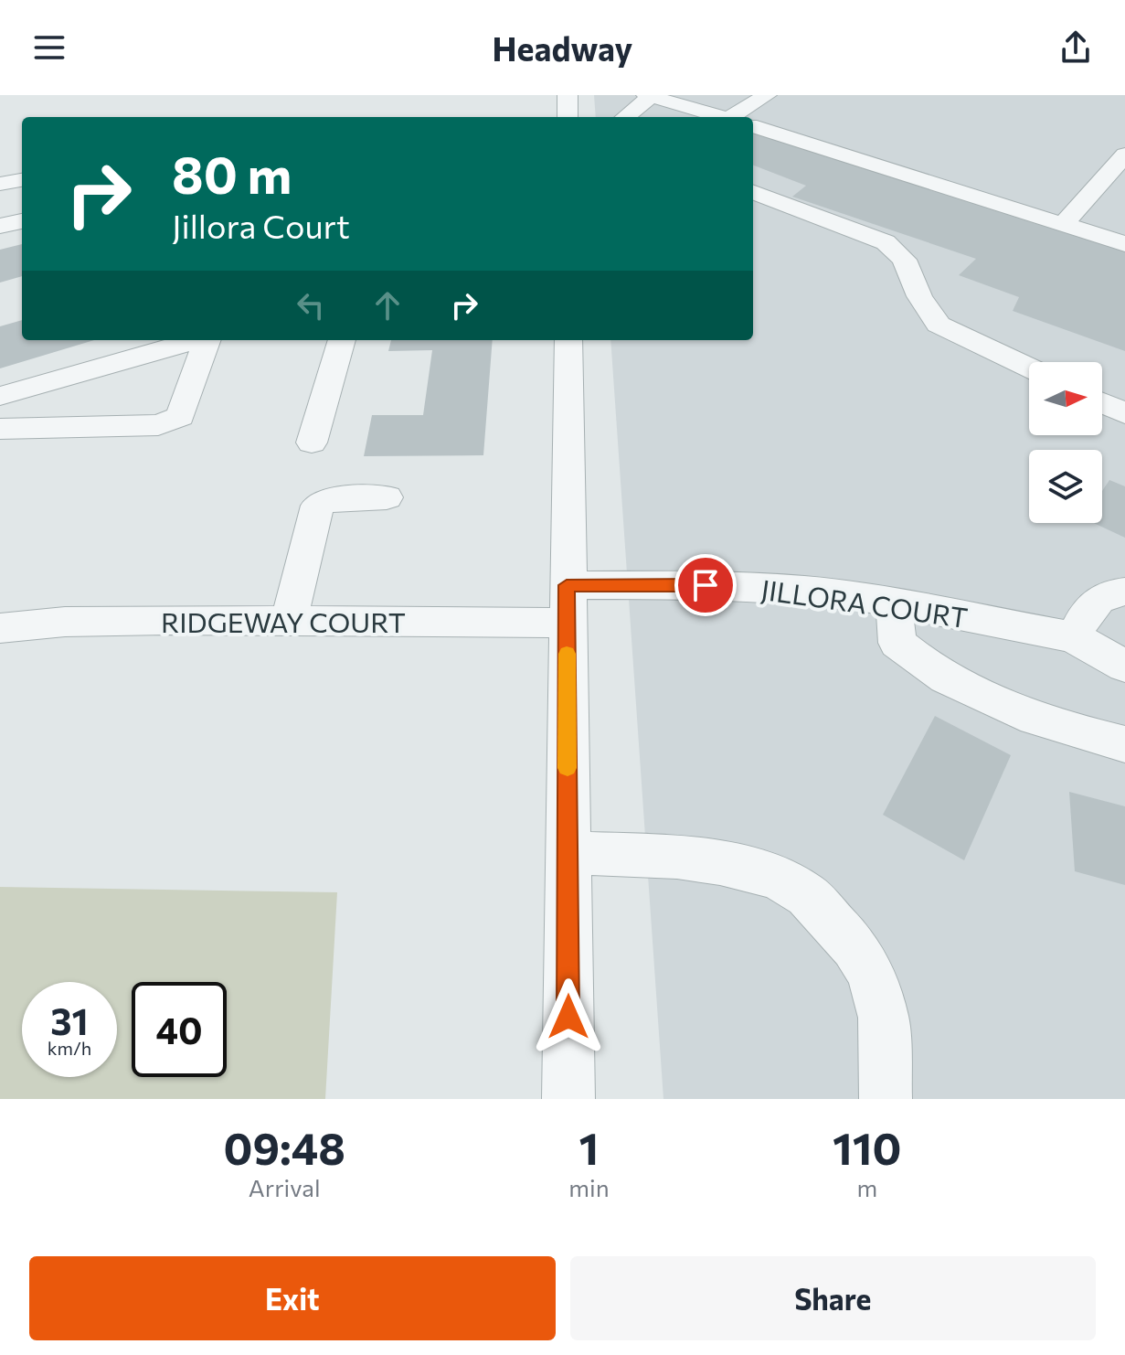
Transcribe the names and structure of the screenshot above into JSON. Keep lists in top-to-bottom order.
{
  "streets": {
    "street": ["JILLORA COURT", "RIDGEWAY COURT"]
  },
  "crossings": [
    ["JILLORA COURT", "RIDGEWAY COURT"]
  ],
  "north": "right",
  "page": {
    "header": "Headway",
    "turn": ["80 m", "Jillora Court"],
    "speed": "31 km/h",
    "limit": "40",
    "eta": [
      "09:48",
      "Arrival",
      "1",
      "min",
      "110",
      "m"
    ],
    "buttons": ["Exit", "Share"]
  }
}
